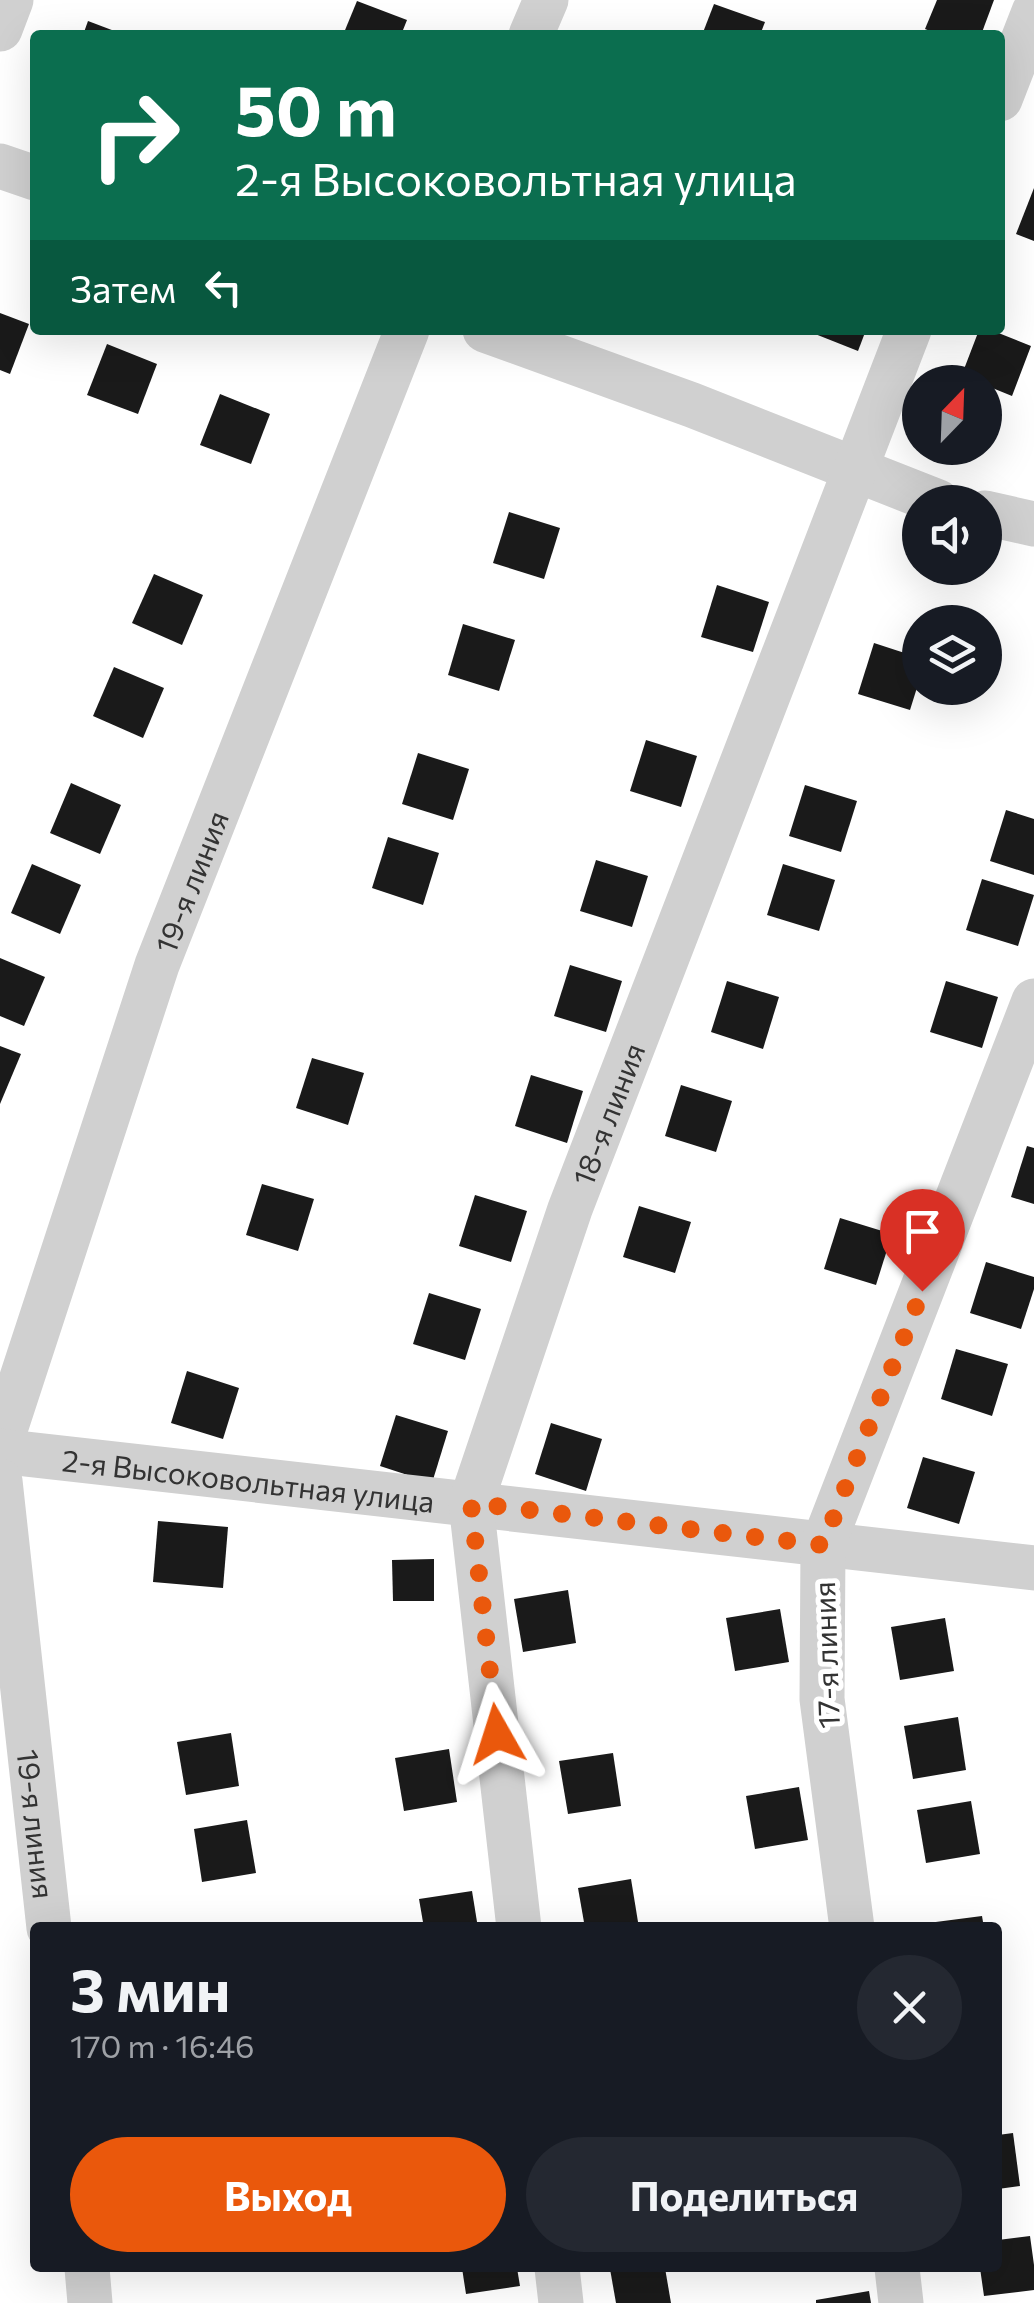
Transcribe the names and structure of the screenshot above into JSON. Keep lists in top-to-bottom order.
{
  "streets": {
    "street": [
      "19-я линия",
      "18-я линия",
      "2-я Высоковольтная улица",
      "17-я линия"
    ]
  },
  "crossings": [
    ["19-я линия", "2-я Высоковольтная улица"],
    ["18-я линия", "2-я Высоковольтная улица"],
    ["2-я Высоковольтная улица", "17-я линия"]
  ],
  "north": "top right",
  "page": {
    "turn": ["50 m", "2-я Высоковольтная улица"],
    "then": "Затем",
    "heading": ["3 мин", "170 m · 16:46"],
    "buttons": ["Выход", "Поделиться"]
  }
}
